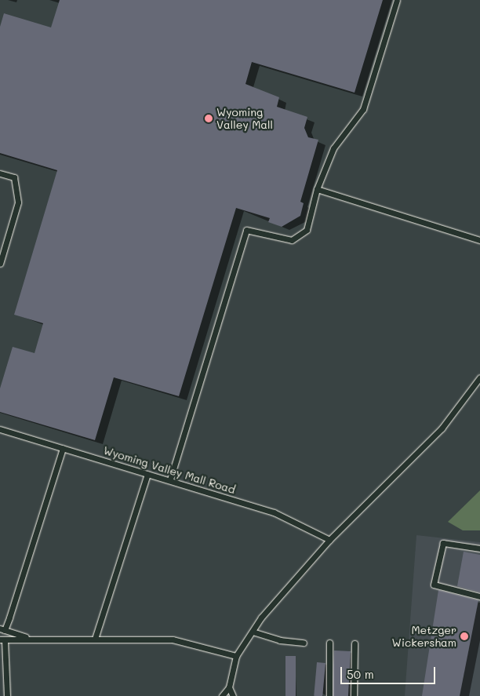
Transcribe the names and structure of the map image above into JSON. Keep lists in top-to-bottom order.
{
  "streets": {
    "lane": ["Wyoming Valley Mall Road"]
  },
  "places": ["Wyoming Valley Mall", "Metzger Wickersham"],
  "scale_bar": "50 m"
}
